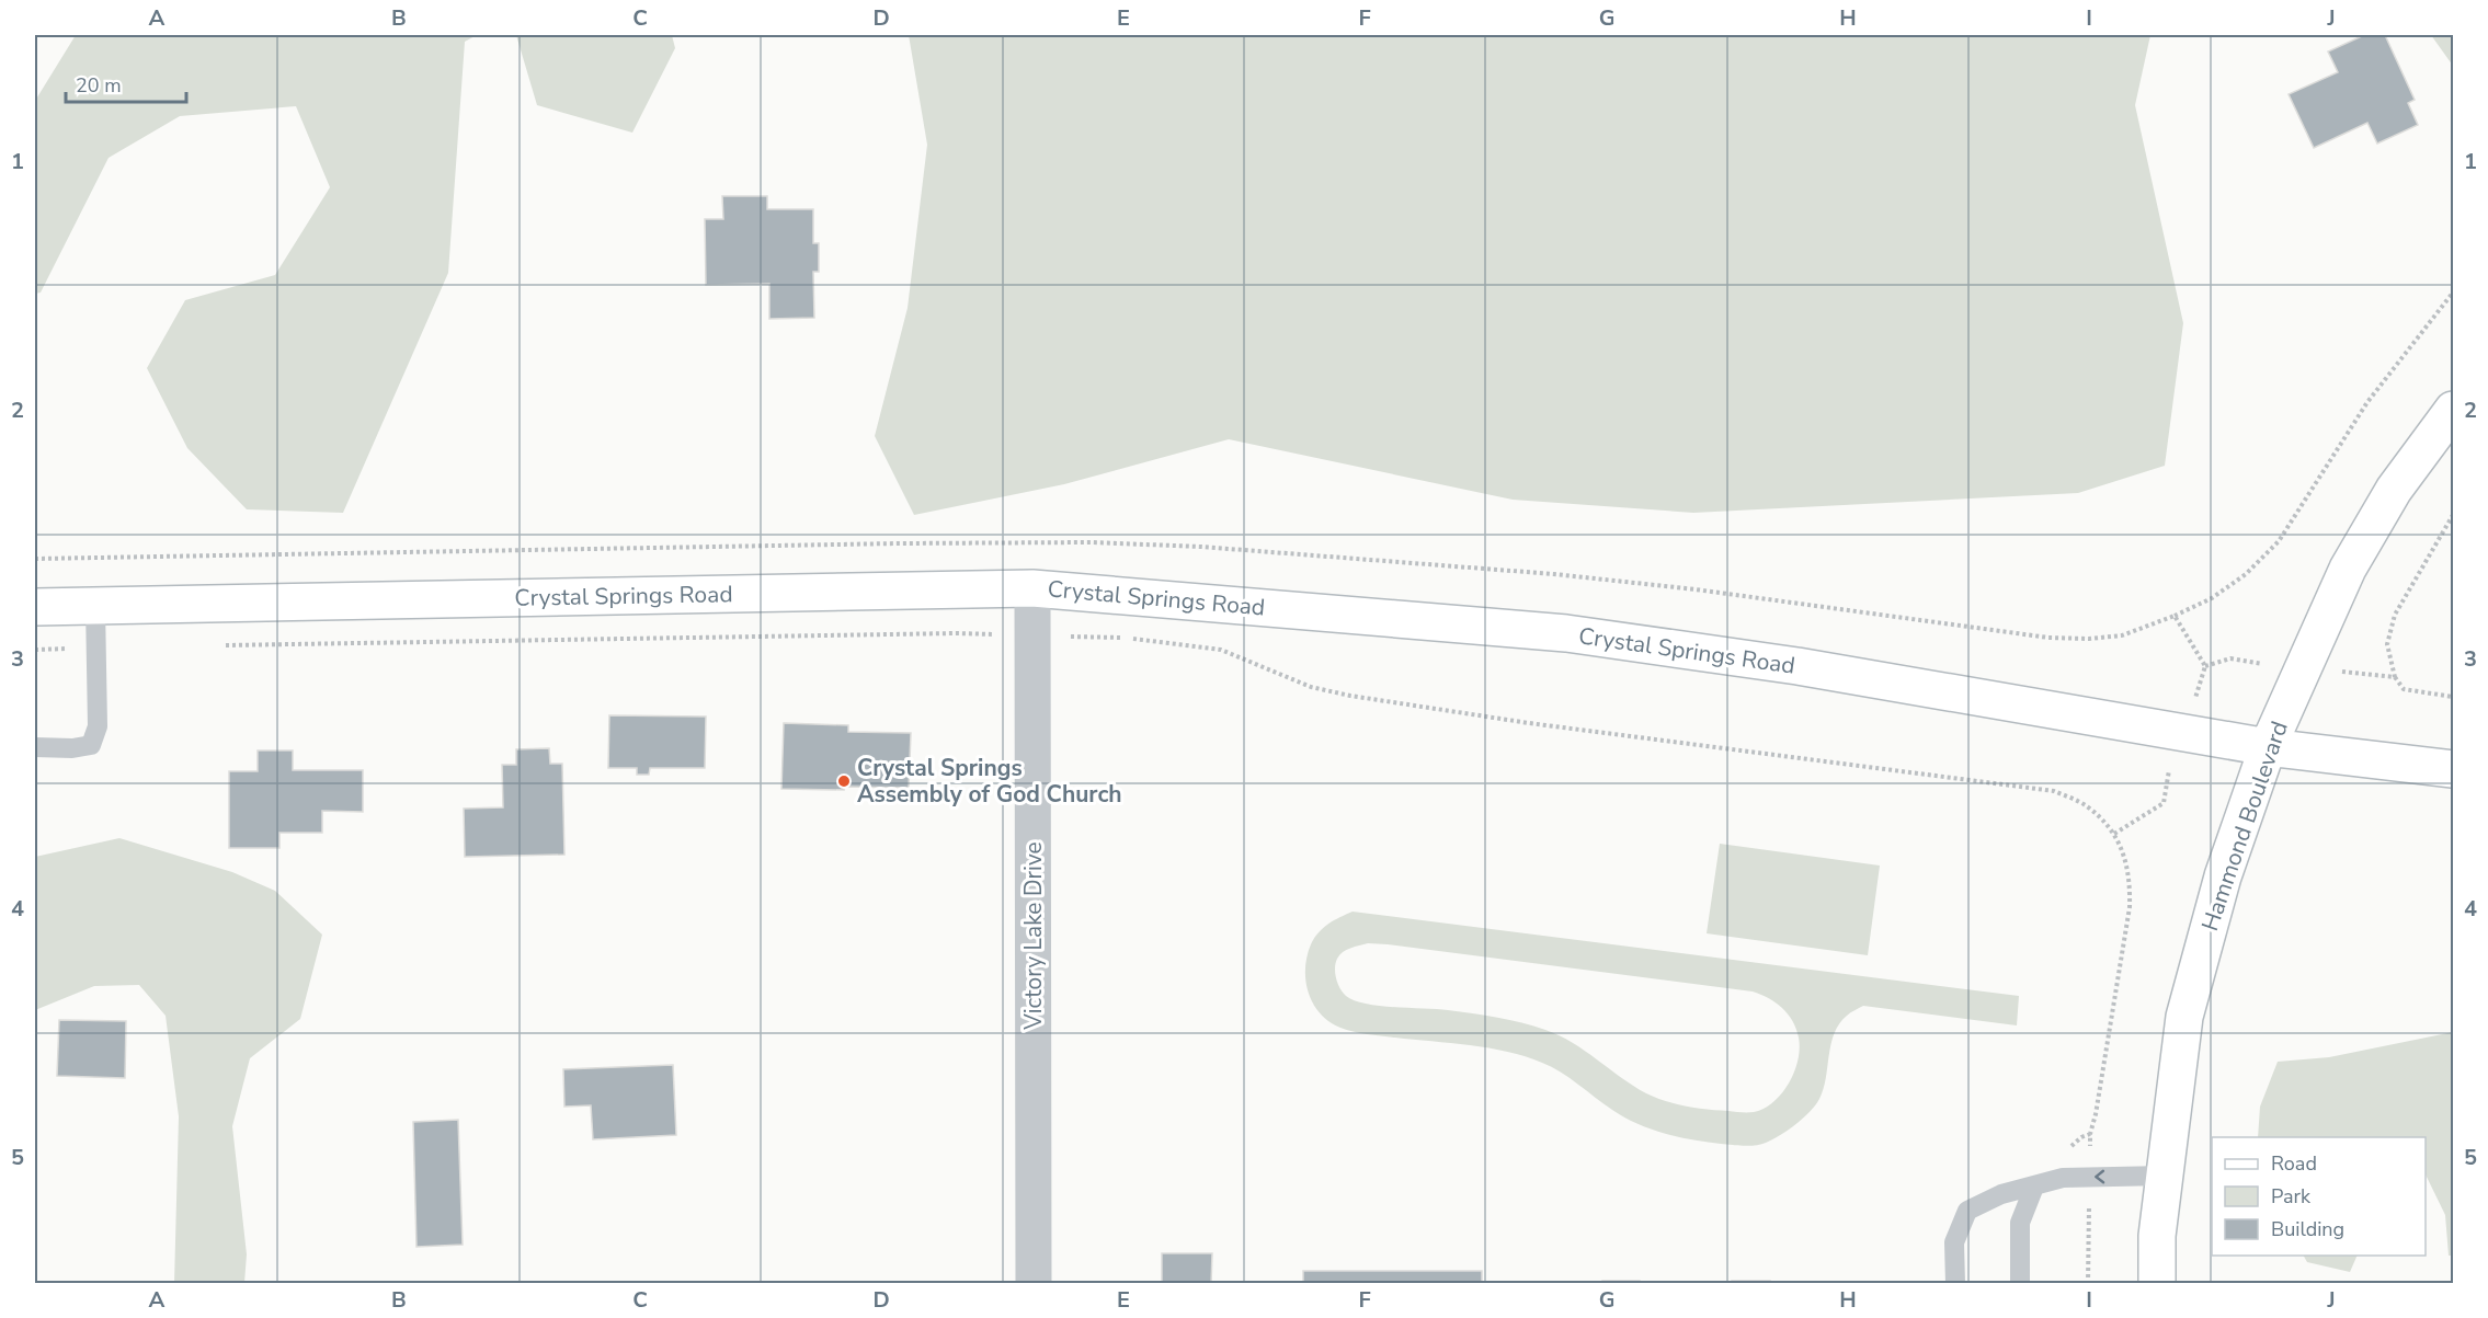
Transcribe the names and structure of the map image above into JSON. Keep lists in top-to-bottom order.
{
  "streets": {
    "street": ["Crystal Springs Road", "Hammond Boulevard", "Victory Lake Drive"]
  },
  "crossings": [
    ["Crystal Springs Road", "Hammond Boulevard"],
    ["Crystal Springs Road", "Victory Lake Drive"]
  ],
  "places": ["Crystal Springs Assembly of God Church"],
  "legend": ["Road", "Park", "Building"],
  "scale_bar": "20 m",
  "grid": {
    "columns": [
      "A",
      "B",
      "C",
      "D",
      "E",
      "F",
      "G",
      "H",
      "I",
      "J"
    ],
    "rows": [
      "1",
      "2",
      "3",
      "4",
      "5"
    ]
  }
}
